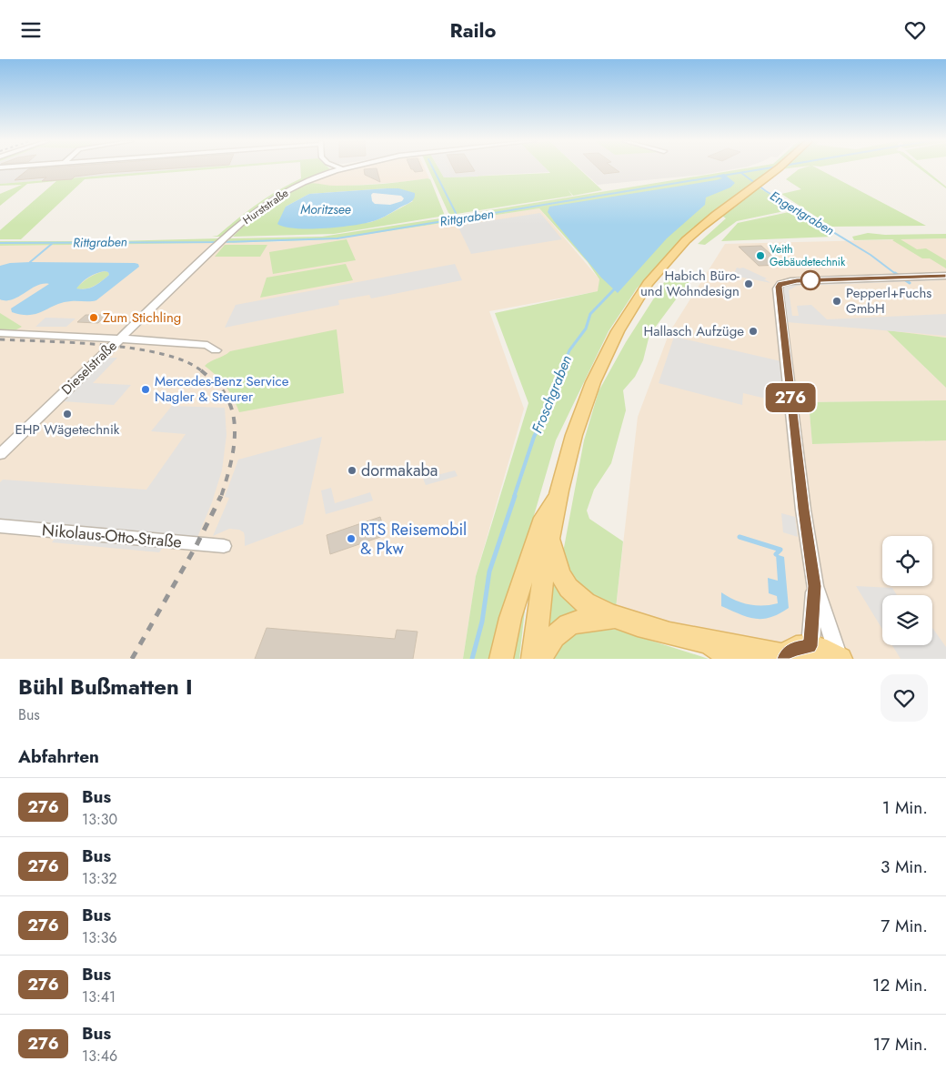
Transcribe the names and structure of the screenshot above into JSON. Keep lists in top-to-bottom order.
{
  "streets": {
    "street": ["Hurststraße", "Dieselstraße", "Nikolaus-Otto-Straße"]
  },
  "crossings": [
    ["Hurststraße", "Dieselstraße"]
  ],
  "water": [
    "Moritzsee",
    "Engertgraben",
    "Rittgraben",
    "Froschgraben"
  ],
  "places": [
    "Veith Gebäudetechnik",
    "Habich Büro- und Wohndesign",
    "Pepperl+Fuchs GmbH",
    "Zum Stichling",
    "Hallasch Aufzüge",
    "Mercedes-Benz Service Nagler & Steurer",
    "EHP Wägetechnik",
    "dormakaba",
    "RTS Reisemobil & Pkw"
  ],
  "lines": ["bus line 276"],
  "page": {
    "header": "Railo",
    "on_map": "276",
    "heading": [
      ["Bühl Bußmatten I", "Bus"],
      "Abfahrten"
    ],
    "list": [
      {
        "mark": "276",
        "name": "Bus",
        "note": "13:30",
        "value": "1 Min."
      },
      {
        "mark": "276",
        "name": "Bus",
        "note": "13:32",
        "value": "3 Min."
      },
      {
        "mark": "276",
        "name": "Bus",
        "note": "13:36",
        "value": "7 Min."
      },
      {
        "mark": "276",
        "name": "Bus",
        "note": "13:41",
        "value": "12 Min."
      },
      {
        "mark": "276",
        "name": "Bus",
        "note": "13:46",
        "value": "17 Min."
      }
    ]
  }
}
